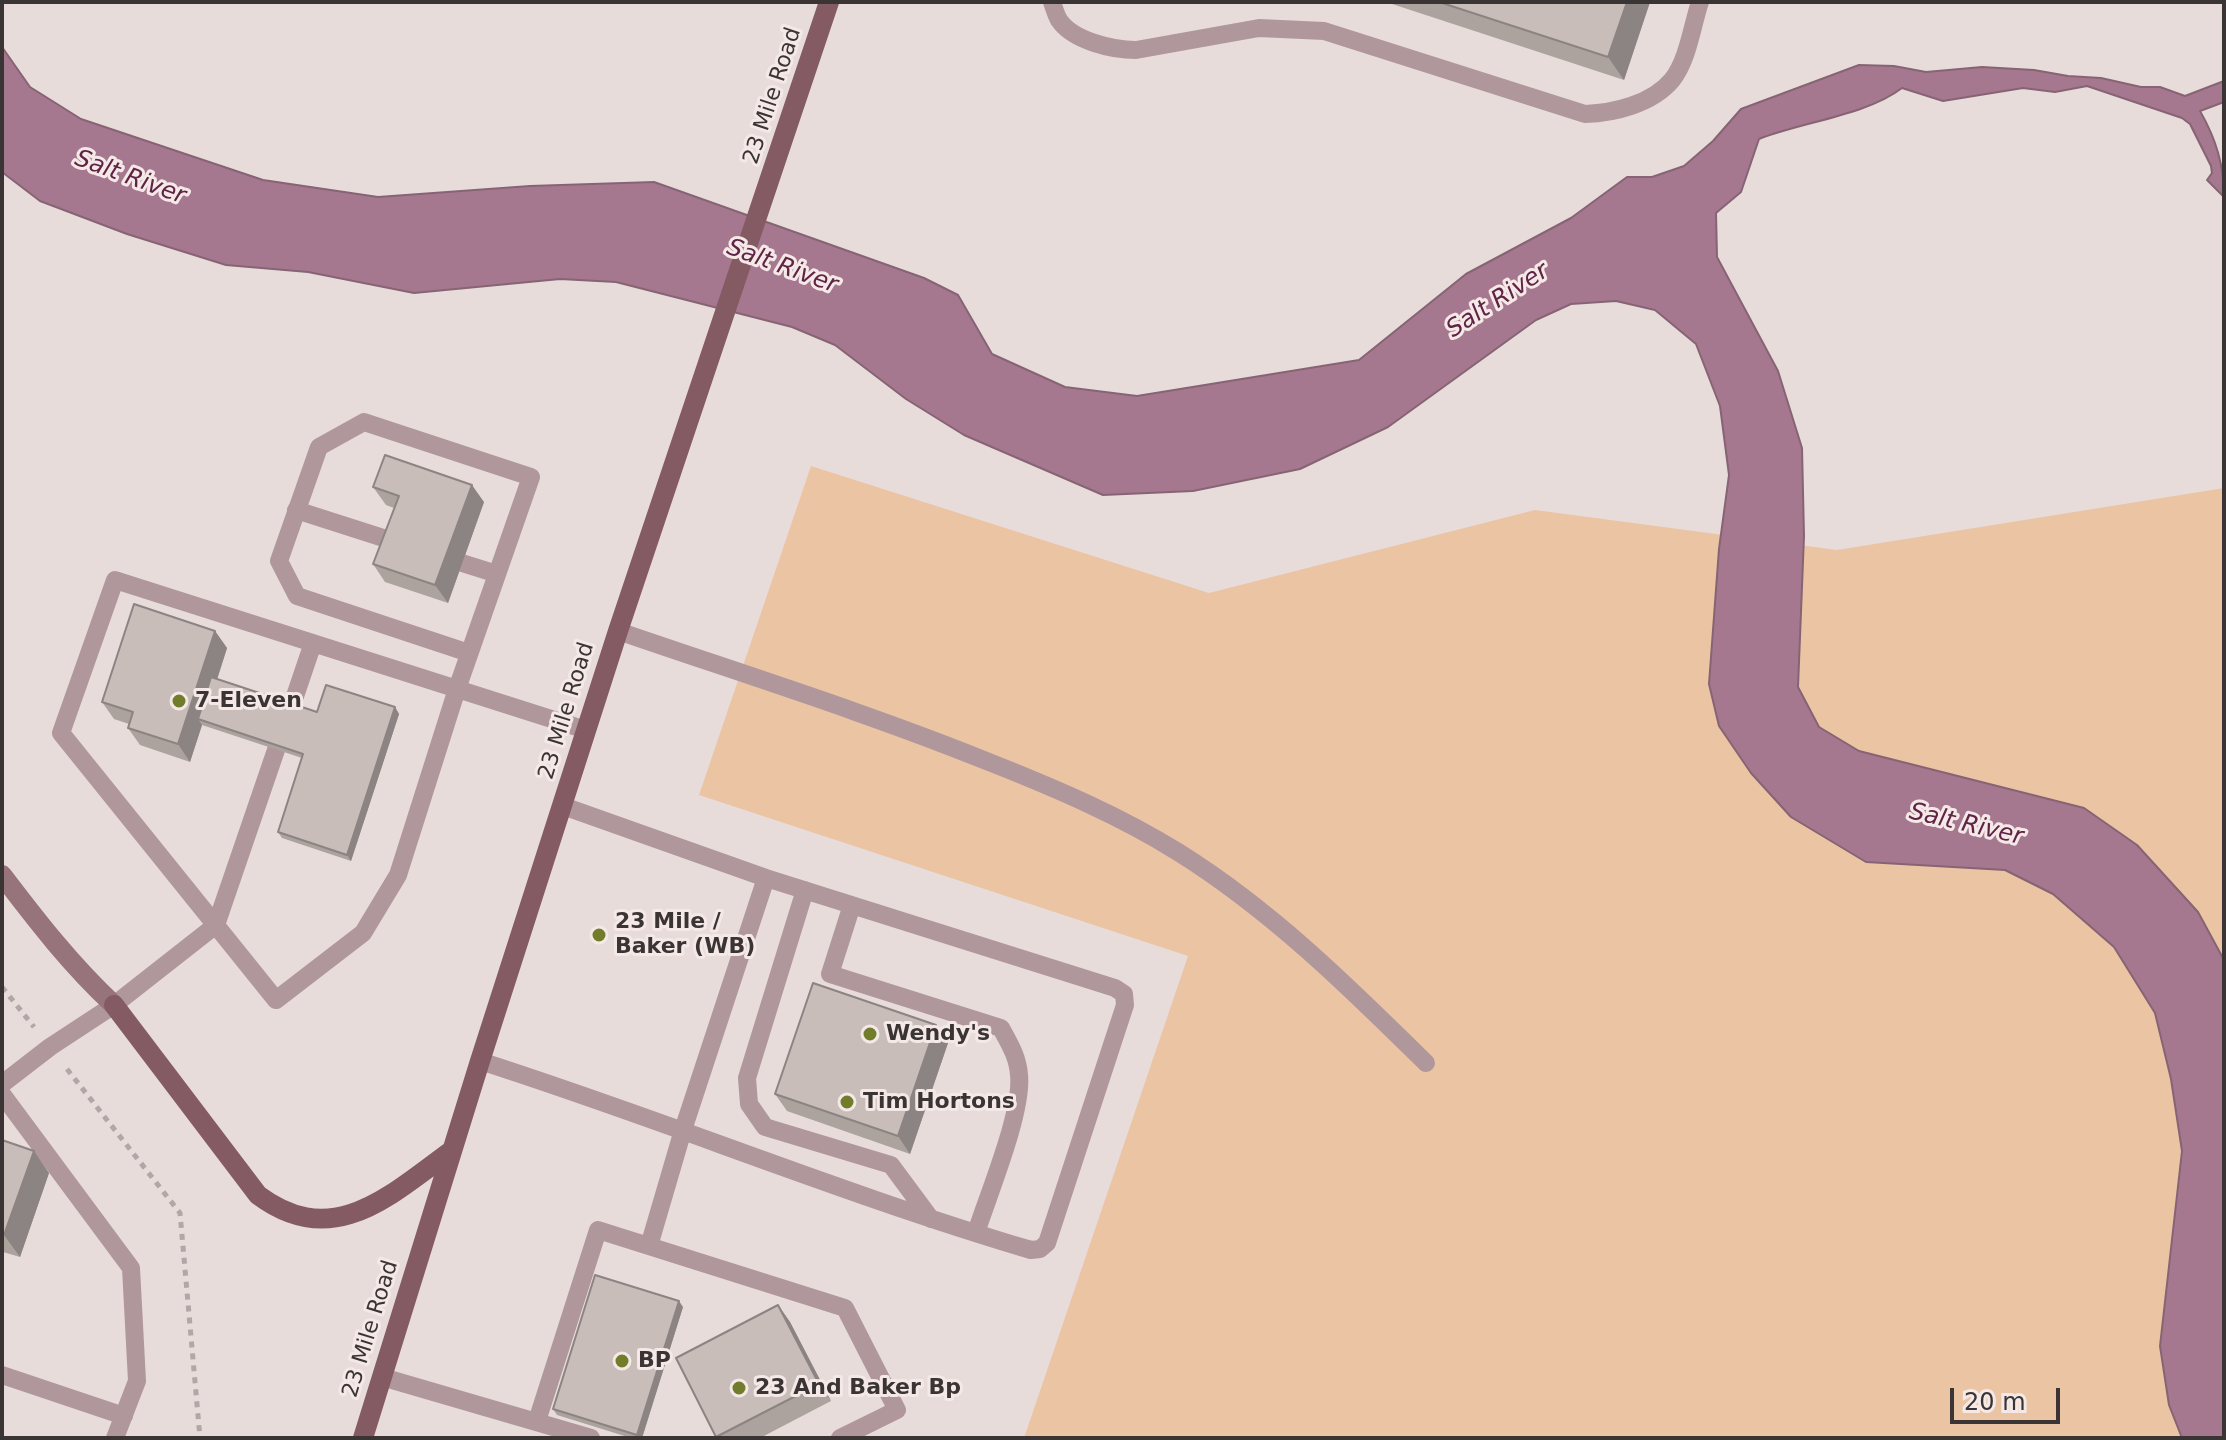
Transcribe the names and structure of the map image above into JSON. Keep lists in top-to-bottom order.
{
  "streets": {
    "main road": ["23 Mile Road"]
  },
  "water": ["Salt River"],
  "places": [
    "7-Eleven",
    "23 Mile / Baker (WB)",
    "Wendy's",
    "Tim Hortons",
    "BP",
    "23 And Baker Bp"
  ],
  "scale_bar": "20 m"
}
